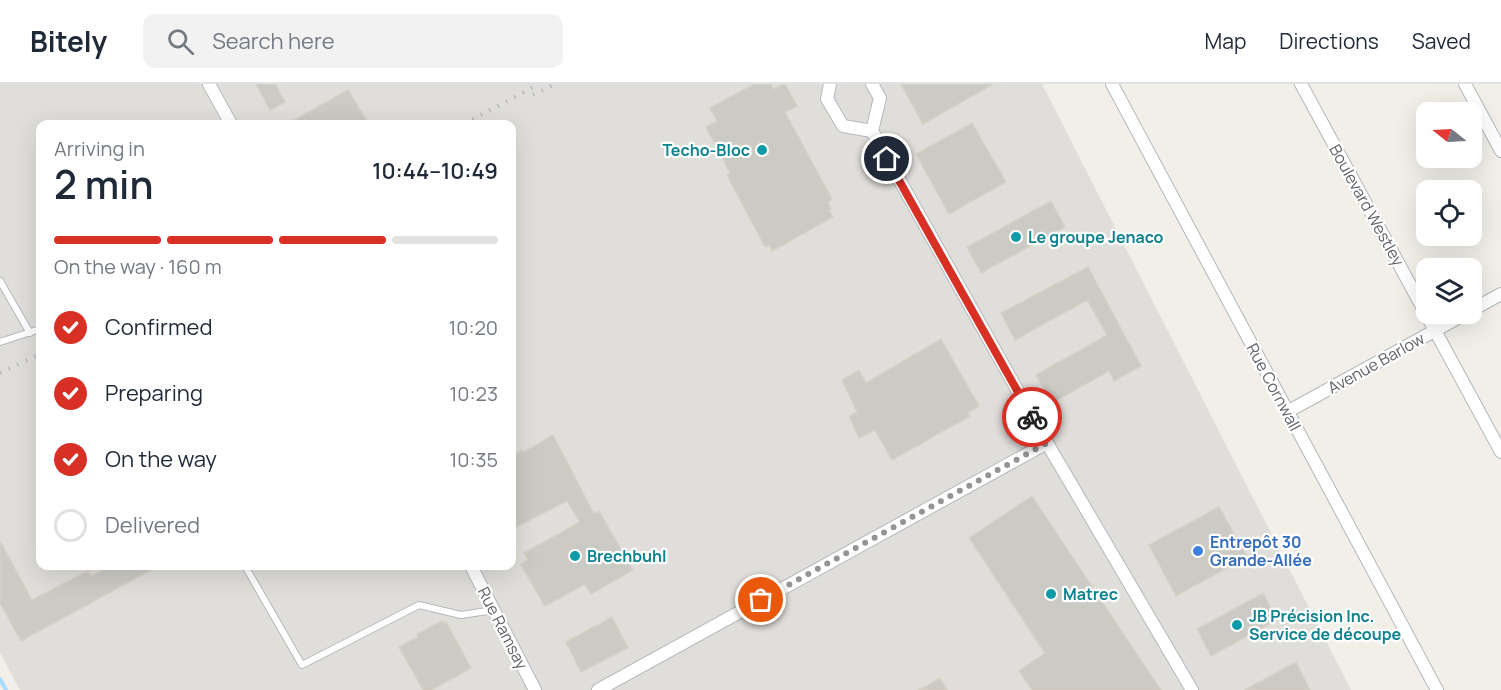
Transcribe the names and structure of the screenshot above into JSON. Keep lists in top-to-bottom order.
{
  "streets": {
    "street": [
      "Boulevard Westley",
      "Avenue Barlow",
      "Rue Cornwall",
      "Rue Ramsay"
    ]
  },
  "crossings": [
    ["Boulevard Westley", "Avenue Barlow"],
    ["Avenue Barlow", "Rue Cornwall"]
  ],
  "places": [
    "Techo-Bloc",
    "Le groupe Jenaco",
    "Entrepôt 30 Grande-Allée",
    "Brechbuhl",
    "Matrec",
    "JB Précision Inc. Service de découpe"
  ],
  "north": "left",
  "page": {
    "header": "Bitely",
    "search": "Search here",
    "nav": ["Map", "Directions", "Saved"],
    "heading": ["2 min", "Arriving in", "10:44–10:49"],
    "bar": "On the way · 160 m",
    "list": [
      ["Confirmed", "10:20"],
      ["Preparing", "10:23"],
      ["On the way", "10:35"],
      "Delivered"
    ]
  }
}
